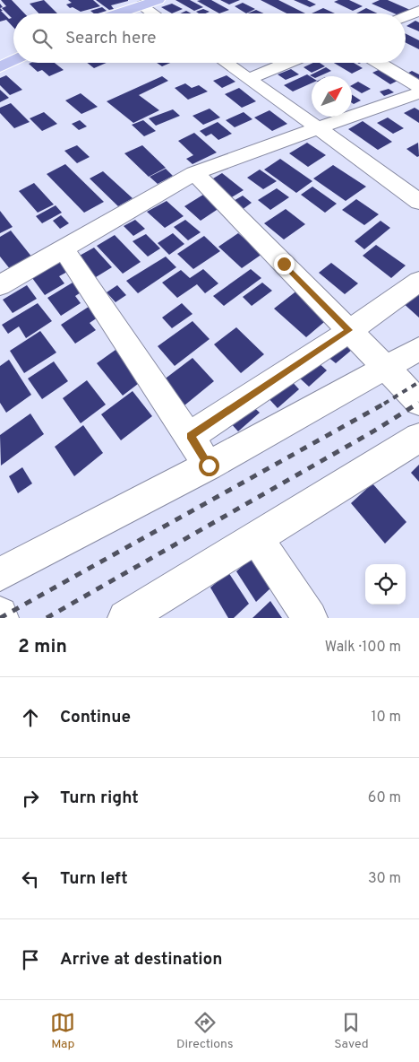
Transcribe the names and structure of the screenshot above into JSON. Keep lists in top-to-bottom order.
{
  "north": "top right",
  "page": {
    "search": "Search here",
    "heading": ["2 min", "Walk · 100 m"],
    "list": [
      ["Continue", "10 m"],
      ["Turn right", "60 m"],
      ["Turn left", "30 m"],
      "Arrive at destination"
    ],
    "nav": ["Map", "Directions", "Saved"]
  }
}
